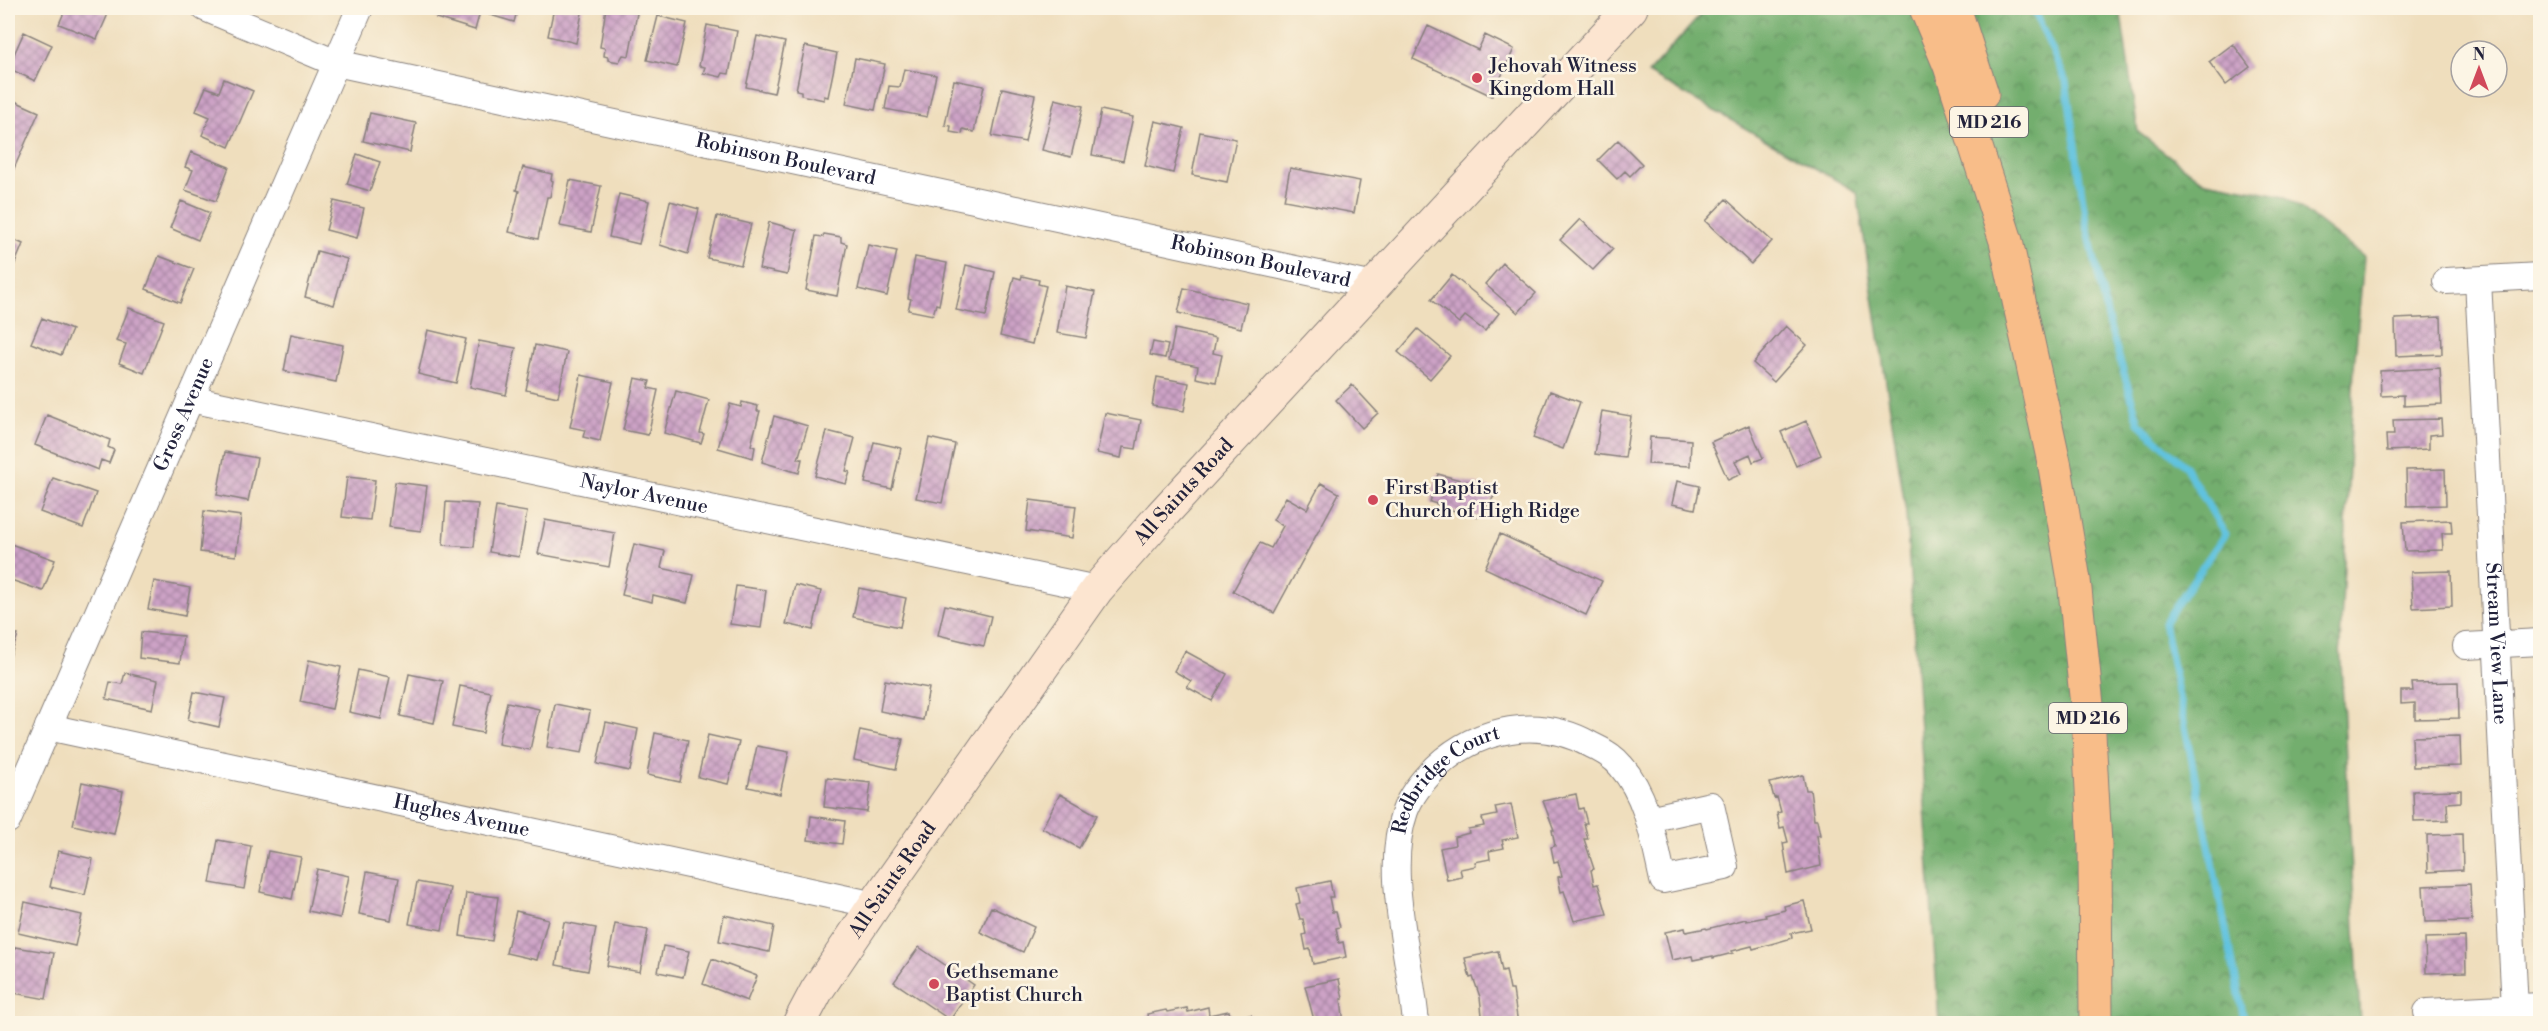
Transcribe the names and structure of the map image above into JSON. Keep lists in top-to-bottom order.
{
  "streets": {
    "main road": ["MD 216"],
    "street": [
      "Robinson Boulevard",
      "Gross Avenue",
      "All Saints Road",
      "Naylor Avenue",
      "Stream View Lane",
      "Redbridge Court",
      "Hughes Avenue"
    ]
  },
  "crossings": [
    ["Robinson Boulevard", "Gross Avenue"],
    ["Robinson Boulevard", "All Saints Road"],
    ["Gross Avenue", "Naylor Avenue"],
    ["Gross Avenue", "Hughes Avenue"],
    ["All Saints Road", "Naylor Avenue"],
    ["All Saints Road", "Hughes Avenue"]
  ],
  "places": ["Jehovah Witness Kingdom Hall", "First Baptist Church of High Ridge", "Gethsemane Baptist Church"],
  "north": "top"
}
